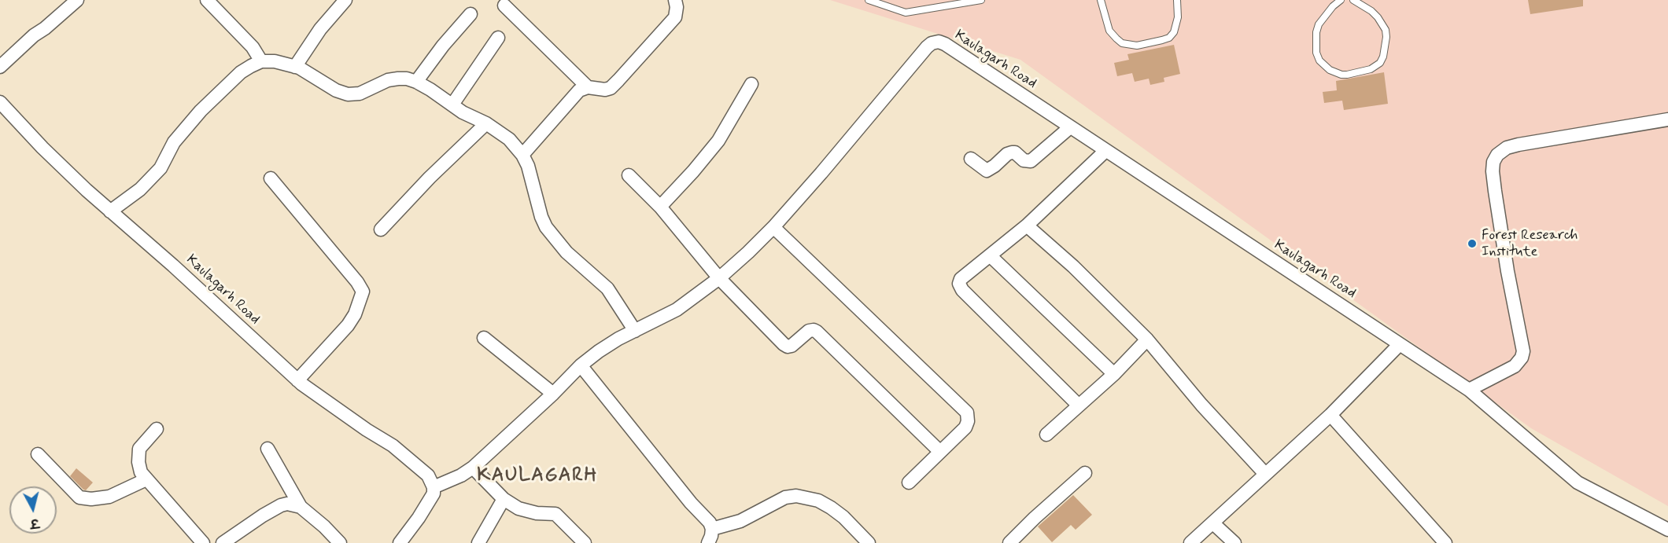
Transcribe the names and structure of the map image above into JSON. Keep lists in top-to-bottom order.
{
  "streets": {
    "street": ["Kaulagarh Road"]
  },
  "districts": ["KAULAGARH"],
  "places": ["Forest Research Institute"],
  "north": "bottom"
}
